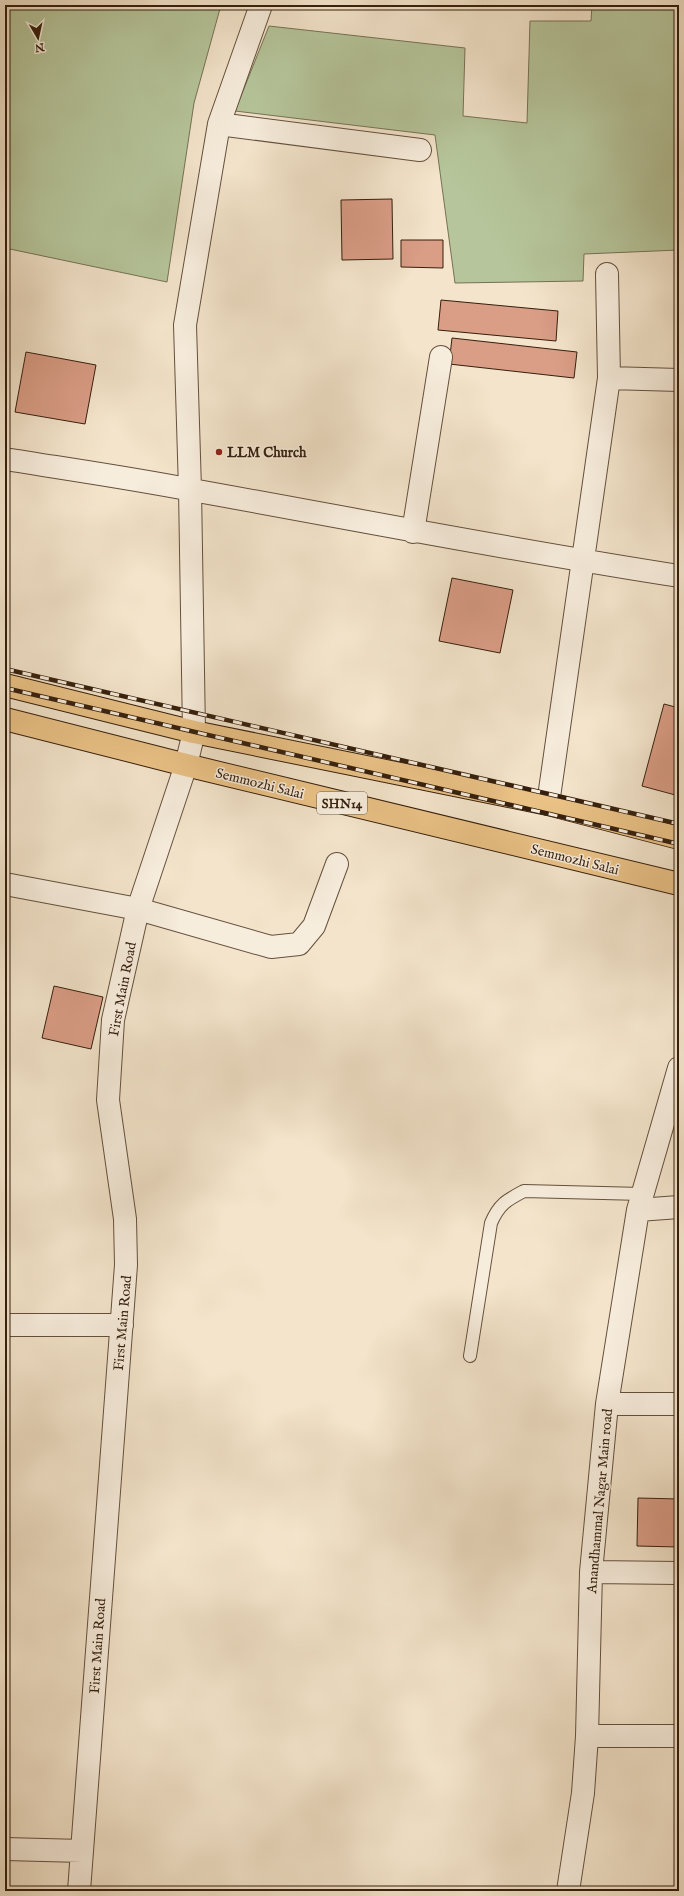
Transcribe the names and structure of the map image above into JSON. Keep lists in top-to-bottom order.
{
  "streets": {
    "main road": ["Semmozhi Salai", "SHN14"],
    "street": ["First Main Road", "Anandhammal Nagar Main road"]
  },
  "crossings": [
    ["Semmozhi Salai", "First Main Road"]
  ],
  "places": ["LLM Church"],
  "north": "bottom"
}
